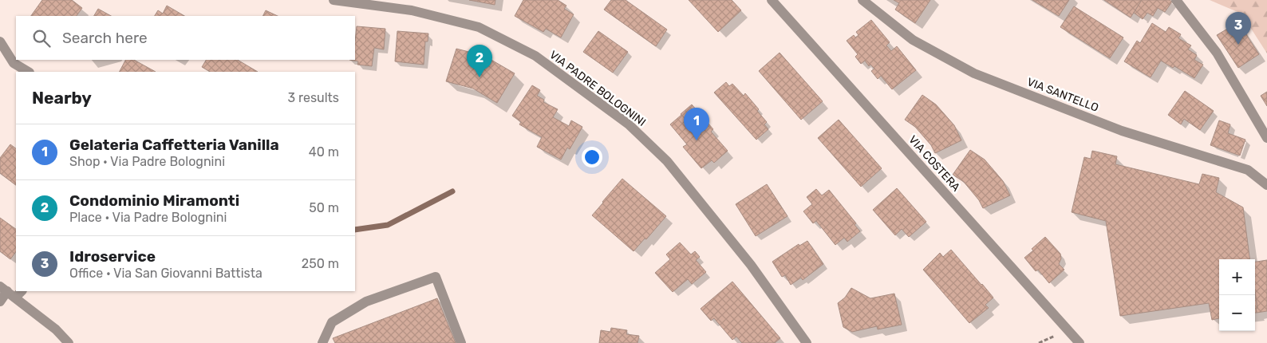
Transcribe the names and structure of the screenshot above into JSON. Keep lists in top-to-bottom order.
{
  "streets": {
    "street": ["VIA PADRE BOLOGNINI", "VIA SANTELLO", "VIA COSTERA"]
  },
  "page": {
    "pins": ["3", "2", "1"],
    "search": "Search here",
    "heading": ["Nearby", "3 results"],
    "list": [
      {
        "mark": "1",
        "name": "Gelateria Caffetteria Vanilla",
        "note": "Shop · Via Padre Bolognini",
        "value": "40 m"
      },
      {
        "mark": "2",
        "name": "Condominio Miramonti",
        "note": "Place · Via Padre Bolognini",
        "value": "50 m"
      },
      {
        "mark": "3",
        "name": "Idroservice",
        "note": "Office · Via San Giovanni Battista",
        "value": "250 m"
      }
    ],
    "map_buttons": ["+", "−"]
  }
}
